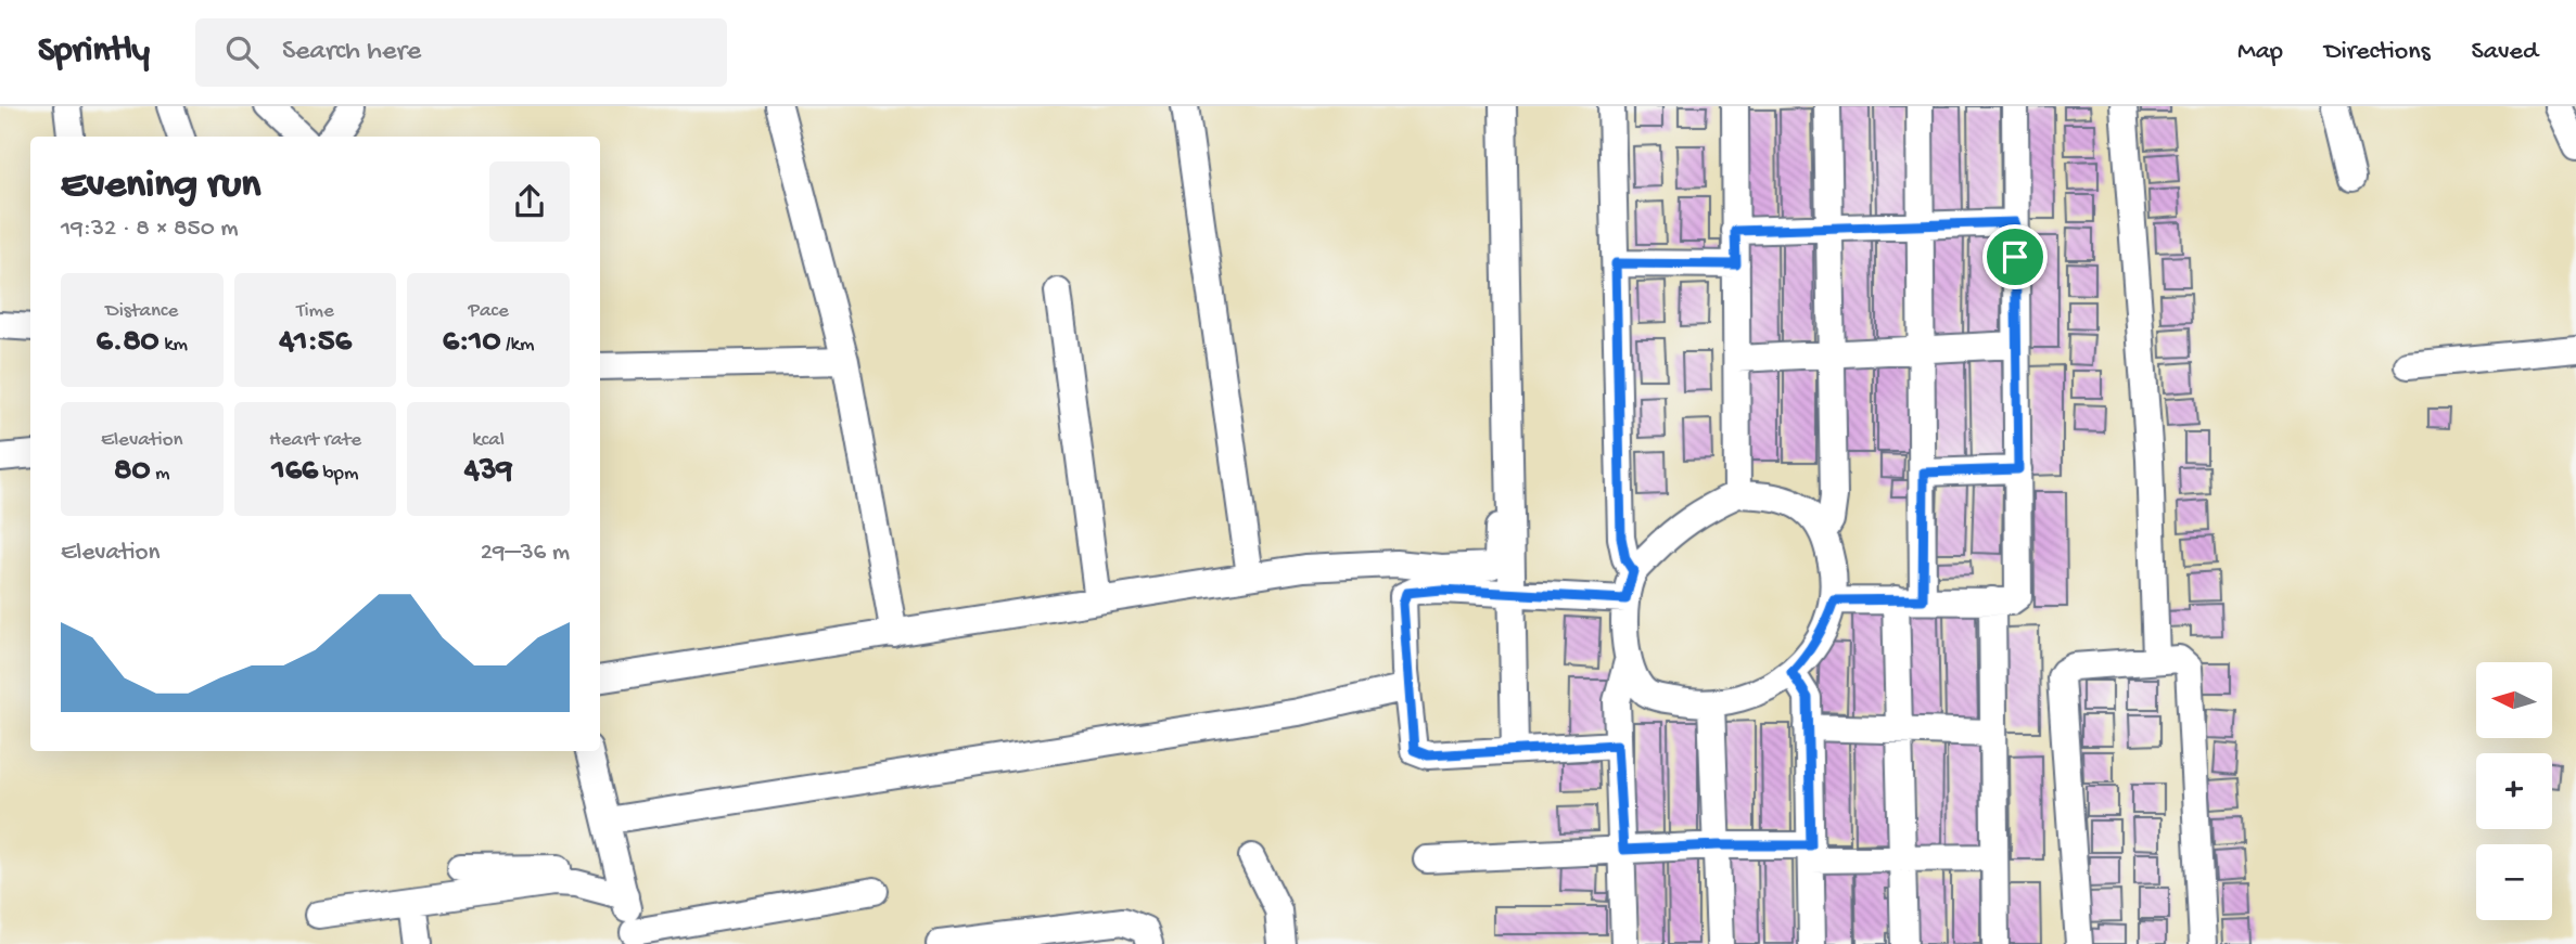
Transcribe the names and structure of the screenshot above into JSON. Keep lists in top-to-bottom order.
{
  "north": "left",
  "page": {
    "header": "Sprintly",
    "search": "Search here",
    "nav": ["Map", "Directions", "Saved"],
    "heading": ["Evening run", "19:32 · 8 × 850 m"],
    "stats": [
      ["Distance", "6.80 km"],
      ["Time", "41:56"],
      ["Pace", "6:10 /km"],
      ["Elevation", "80 m"],
      ["Heart rate", "166 bpm"],
      ["kcal", "439"]
    ],
    "chart": ["Elevation", "29–36 m"],
    "map_buttons": ["+", "−"]
  }
}
